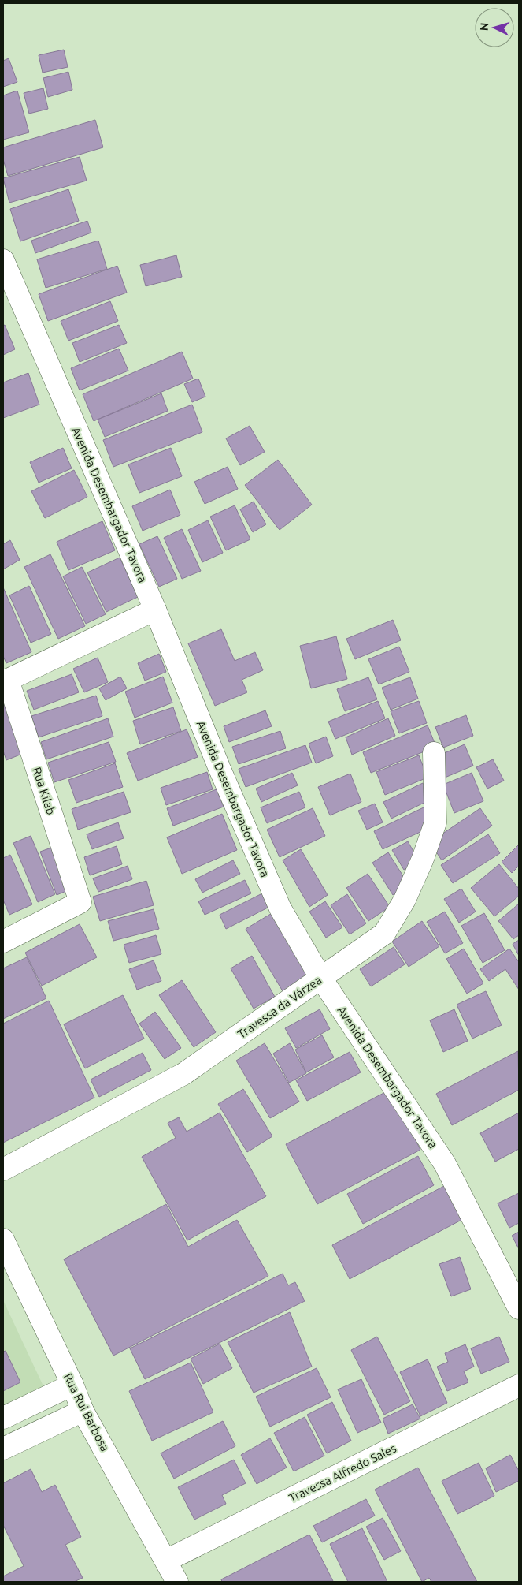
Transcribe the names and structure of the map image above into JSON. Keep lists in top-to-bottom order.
{
  "streets": {
    "street": [
      "Avenida Desembargador Tavora",
      "Rua Kilab",
      "Travessa da Várzea",
      "Rua Rui Barbosa",
      "Travessa Alfredo Sales"
    ]
  },
  "crossings": [
    ["Avenida Desembargador Tavora", "Travessa da Várzea"],
    ["Rua Rui Barbosa", "Travessa Alfredo Sales"]
  ],
  "north": "left"
}
